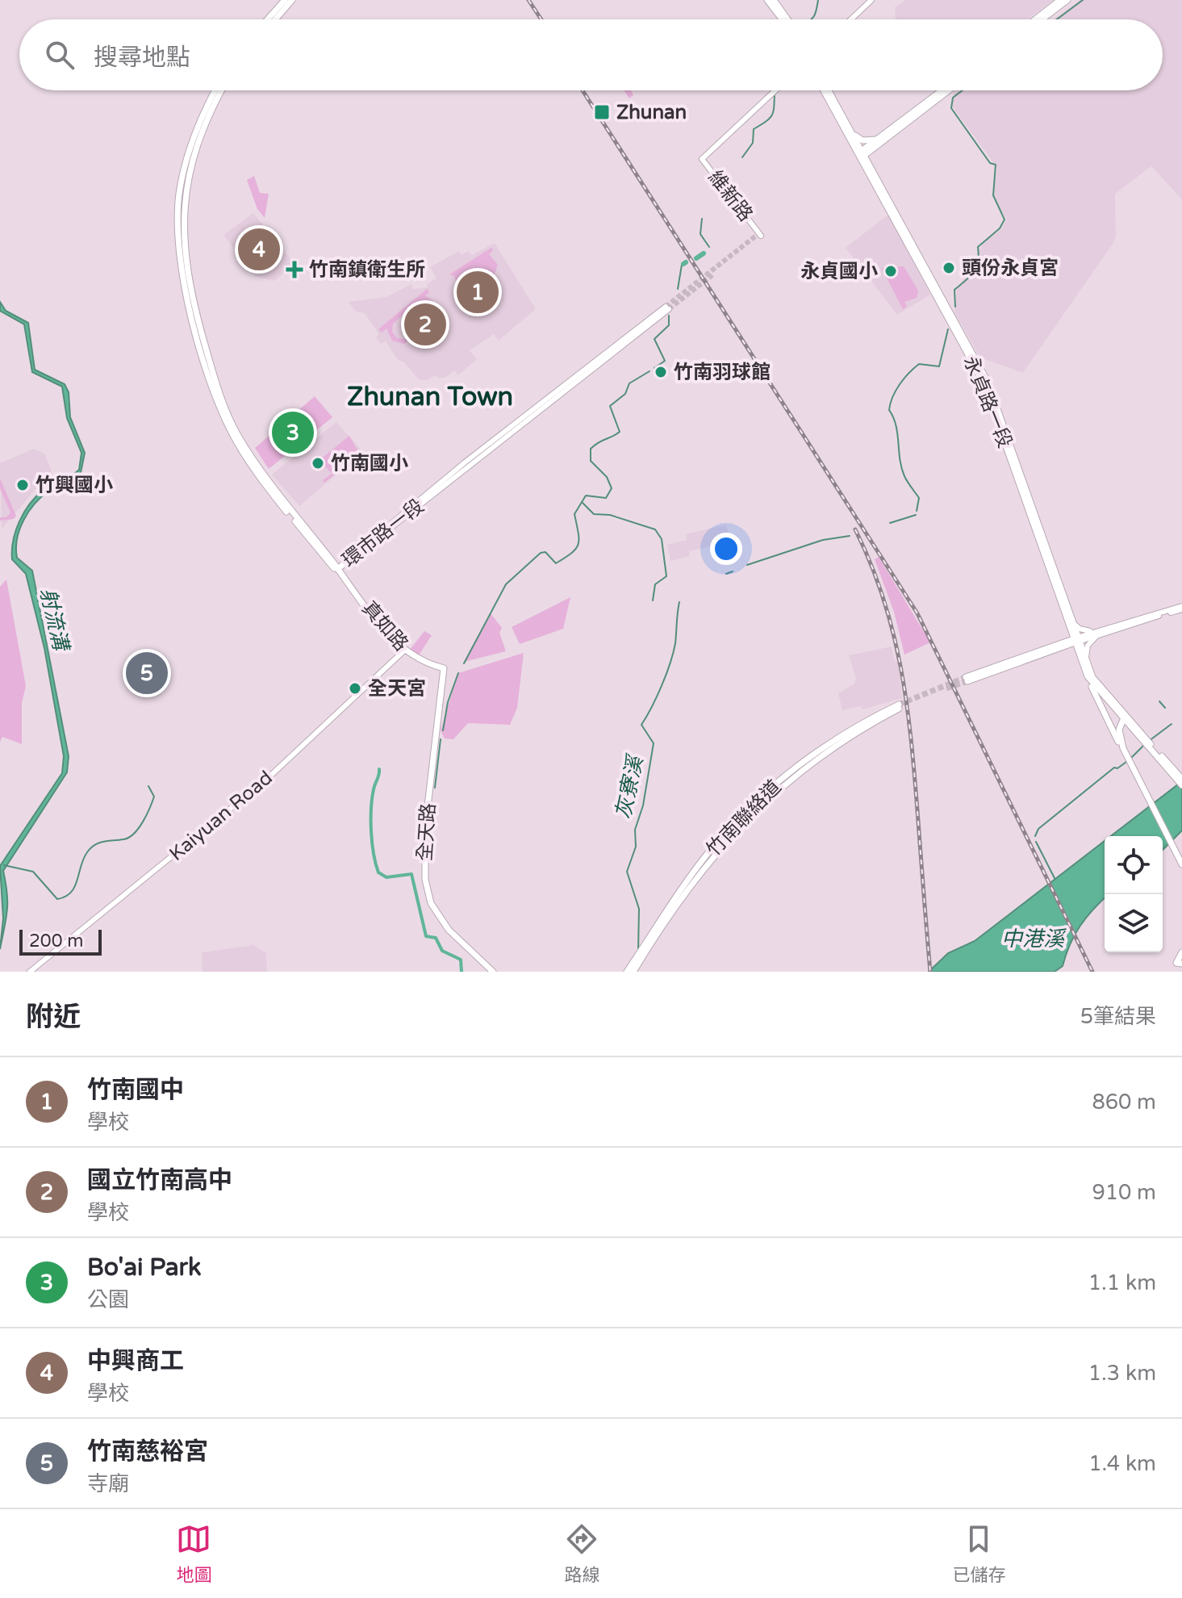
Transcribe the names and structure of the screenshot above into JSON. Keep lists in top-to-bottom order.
{
  "streets": {
    "main road": [
      "維新路",
      "永貞路一段",
      "環市路一段",
      "真如路",
      "Kaiyuan Road",
      "竹南聯絡道",
      "全天路"
    ]
  },
  "crossings": [
    ["環市路一段", "真如路"],
    ["真如路", "Kaiyuan Road"],
    ["真如路", "全天路"]
  ],
  "districts": ["Zhunan Town"],
  "water": ["射流溝", "灰寮溪", "中港溪"],
  "places": {
    "transit": ["Zhunan"],
    "other": [
      "頭份永貞宮",
      "永貞國小",
      "竹南羽球館",
      "竹南國小",
      "竹興國小",
      "全天宮"
    ],
    "health": ["竹南鎮衛生所"]
  },
  "scale_bar": "200 m",
  "page": {
    "search": "搜尋地點",
    "pins": [
      "4",
      "1",
      "2",
      "3",
      "5"
    ],
    "scale": "200 m",
    "heading": ["附近", "5筆結果"],
    "list": [
      {
        "mark": "1",
        "name": "竹南國中",
        "note": "學校",
        "value": "860 m"
      },
      {
        "mark": "2",
        "name": "國立竹南高中",
        "note": "學校",
        "value": "910 m"
      },
      {
        "mark": "3",
        "name": "Bo'ai Park",
        "note": "公園",
        "value": "1.1 km"
      },
      {
        "mark": "4",
        "name": "中興商工",
        "note": "學校",
        "value": "1.3 km"
      },
      {
        "mark": "5",
        "name": "竹南慈裕宮",
        "note": "寺廟",
        "value": "1.4 km"
      }
    ],
    "nav": ["地圖", "路線", "已儲存"]
  }
}
